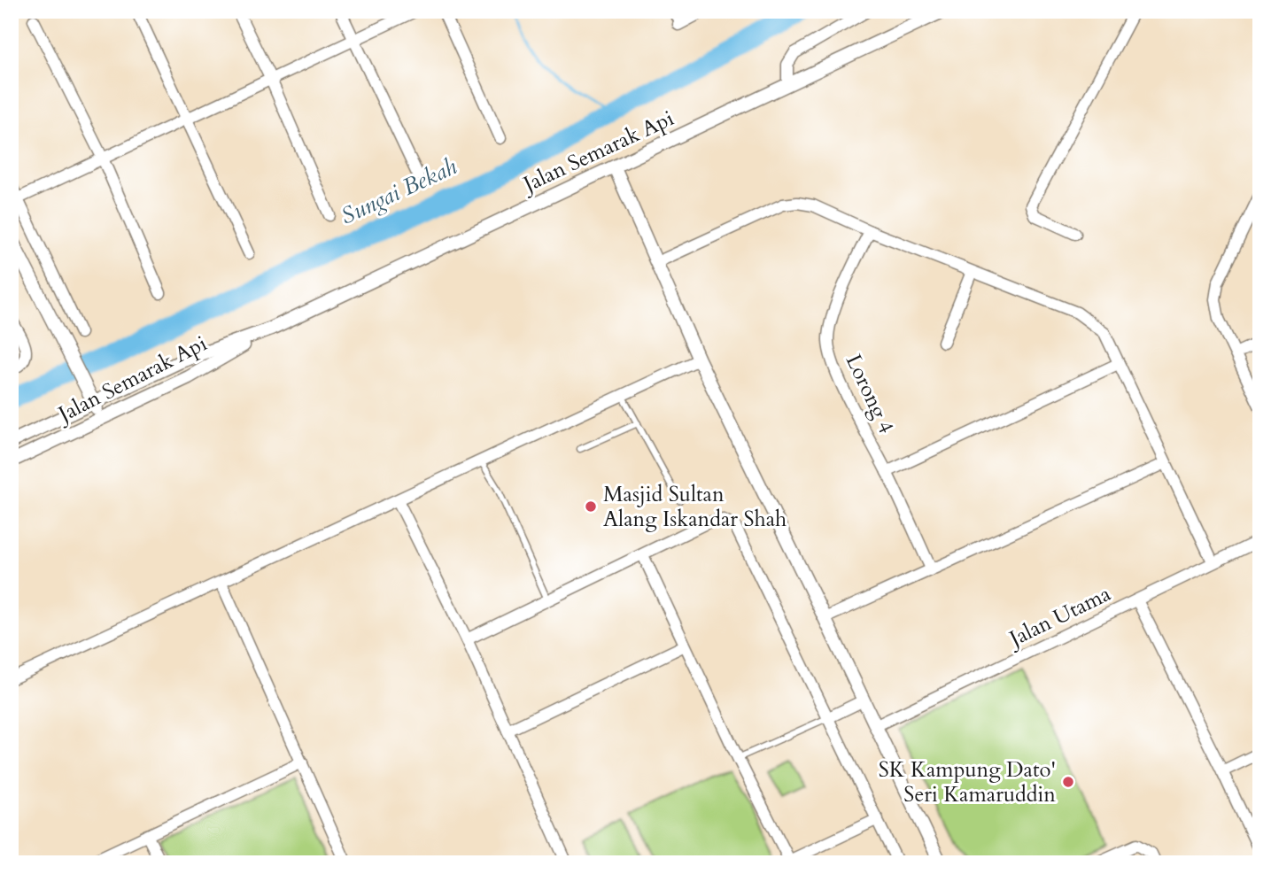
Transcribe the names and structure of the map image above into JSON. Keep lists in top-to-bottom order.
{
  "streets": {
    "street": ["Jalan Semarak Api", "Lorong 4", "Jalan Utama"]
  },
  "water": ["Sungai Bekah"],
  "places": ["Masjid Sultan Alang Iskandar Shah", "SK Kampung Dato' Seri Kamaruddin"]
}
